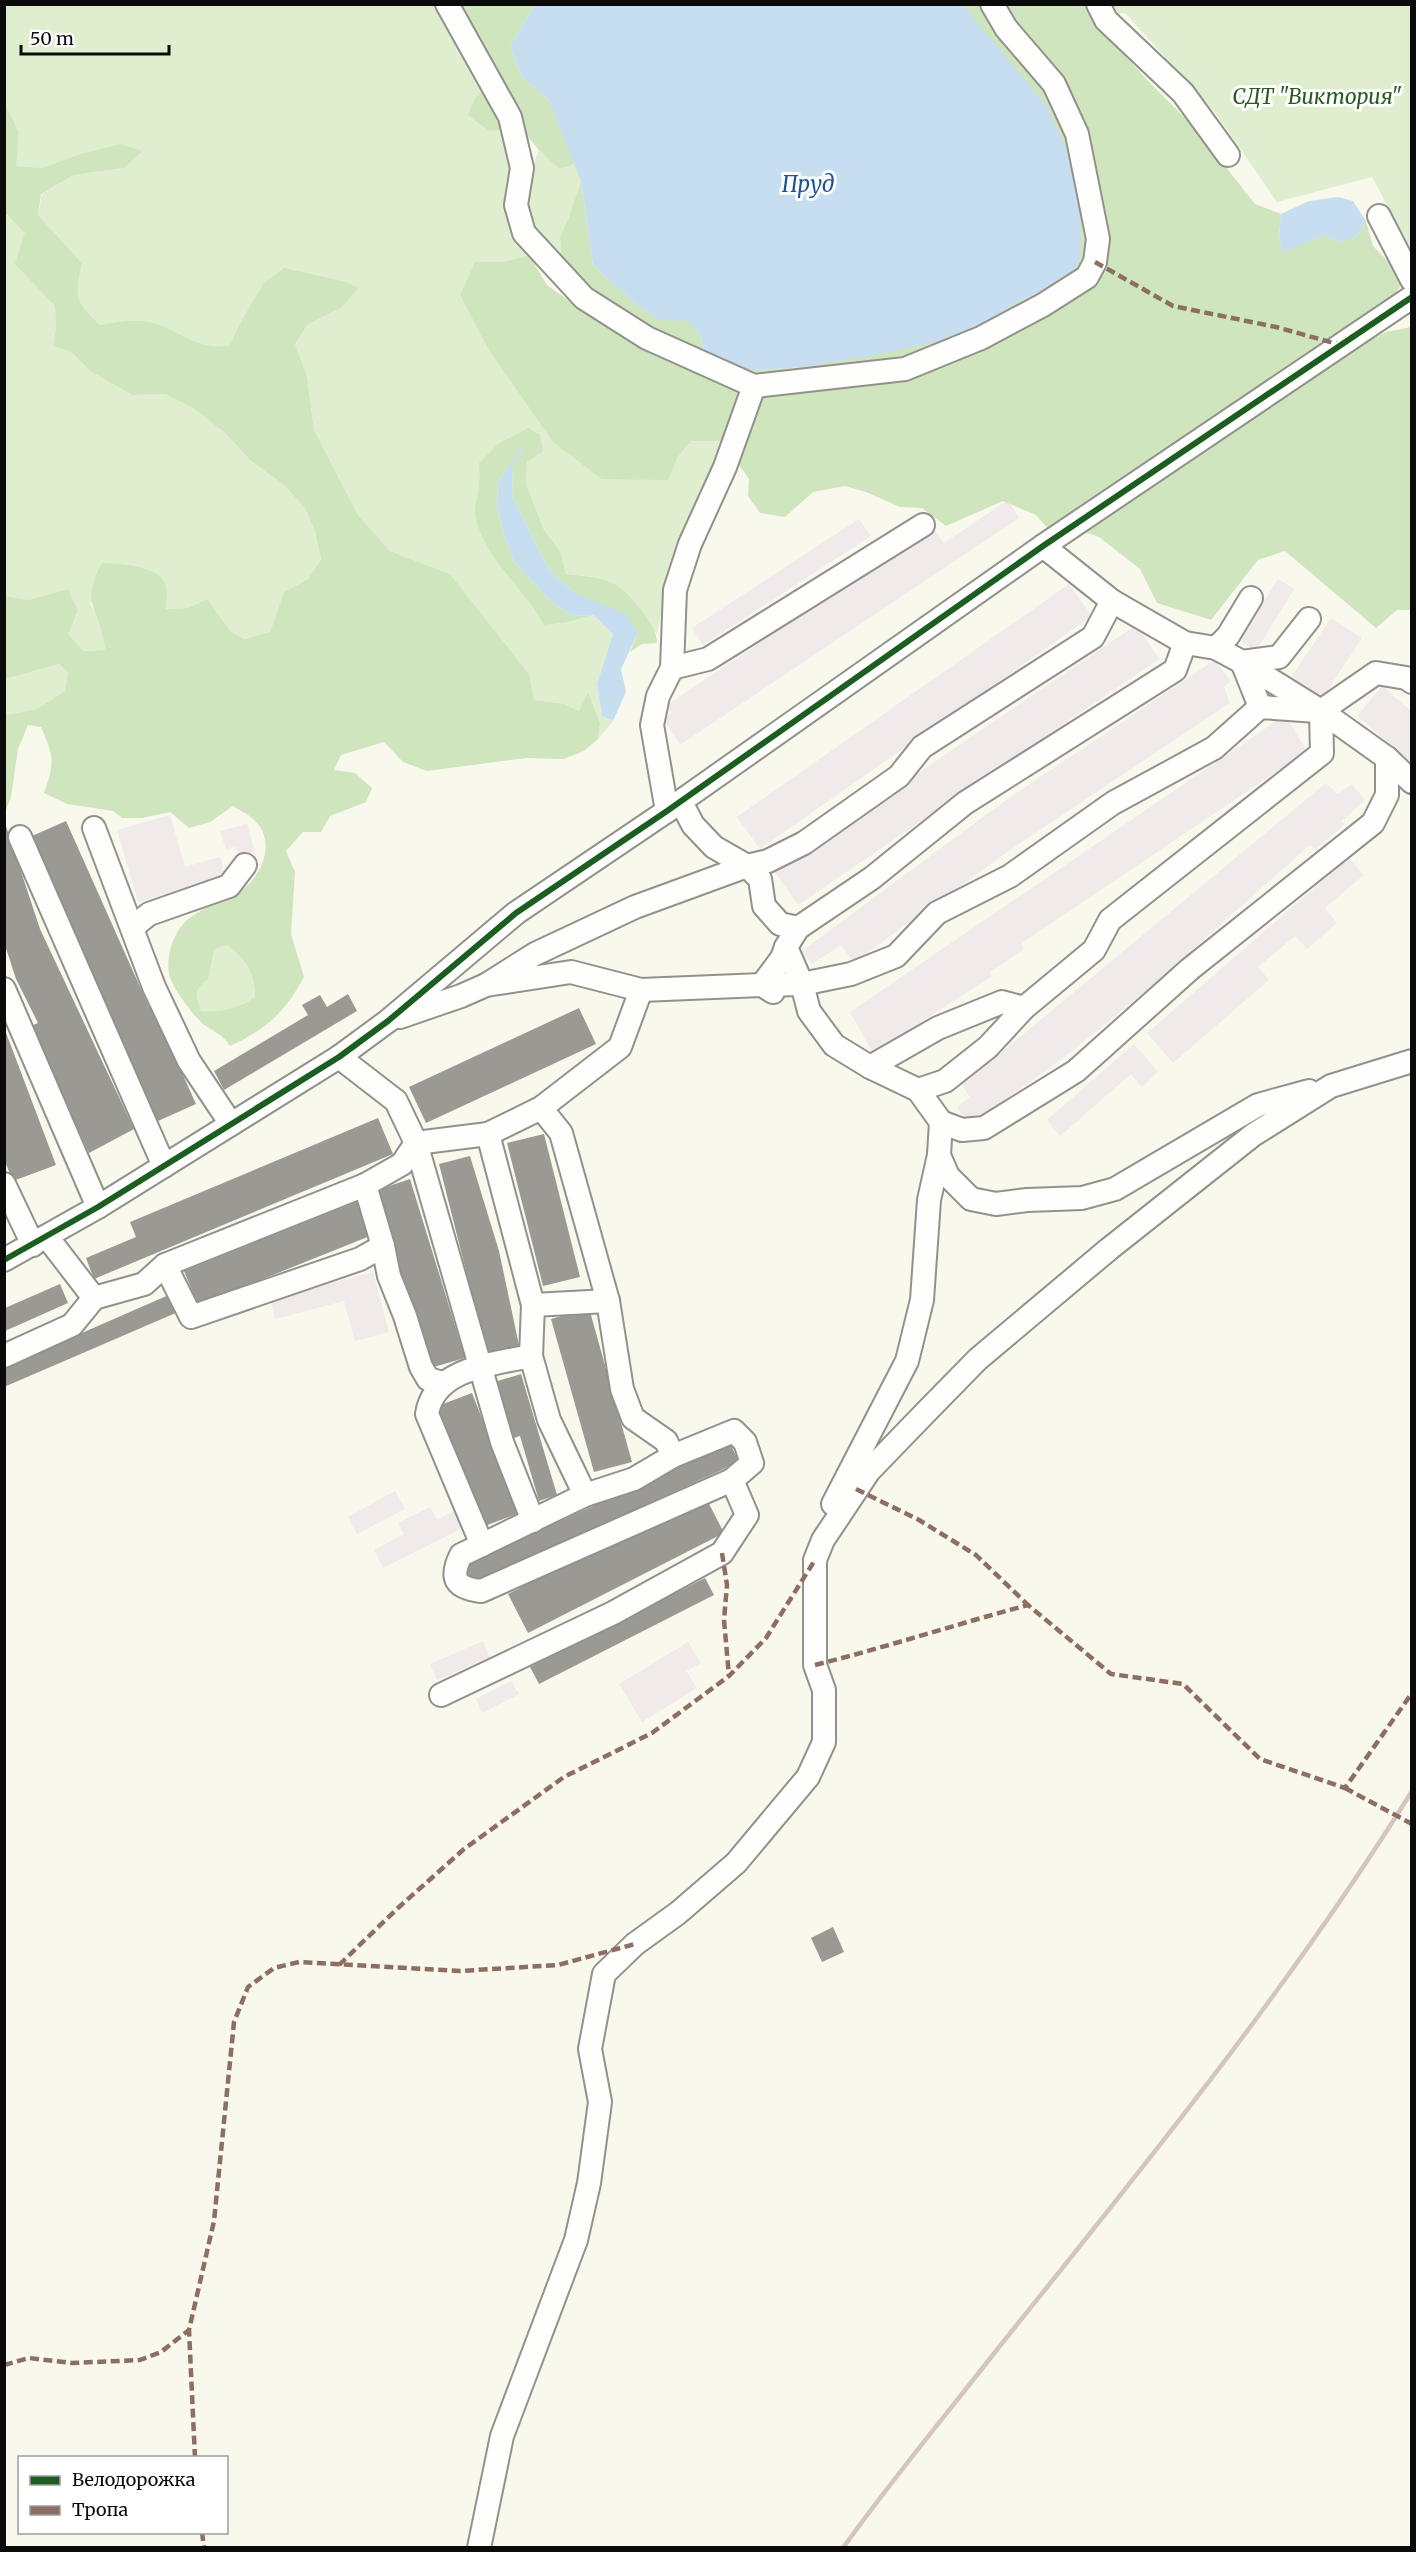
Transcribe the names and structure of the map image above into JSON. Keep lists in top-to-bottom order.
{
  "water": ["Пруд"],
  "parks": ["СДТ \"Виктория\""],
  "legend": ["Велодорожка", "Тропа"],
  "scale_bar": "50 m"
}
